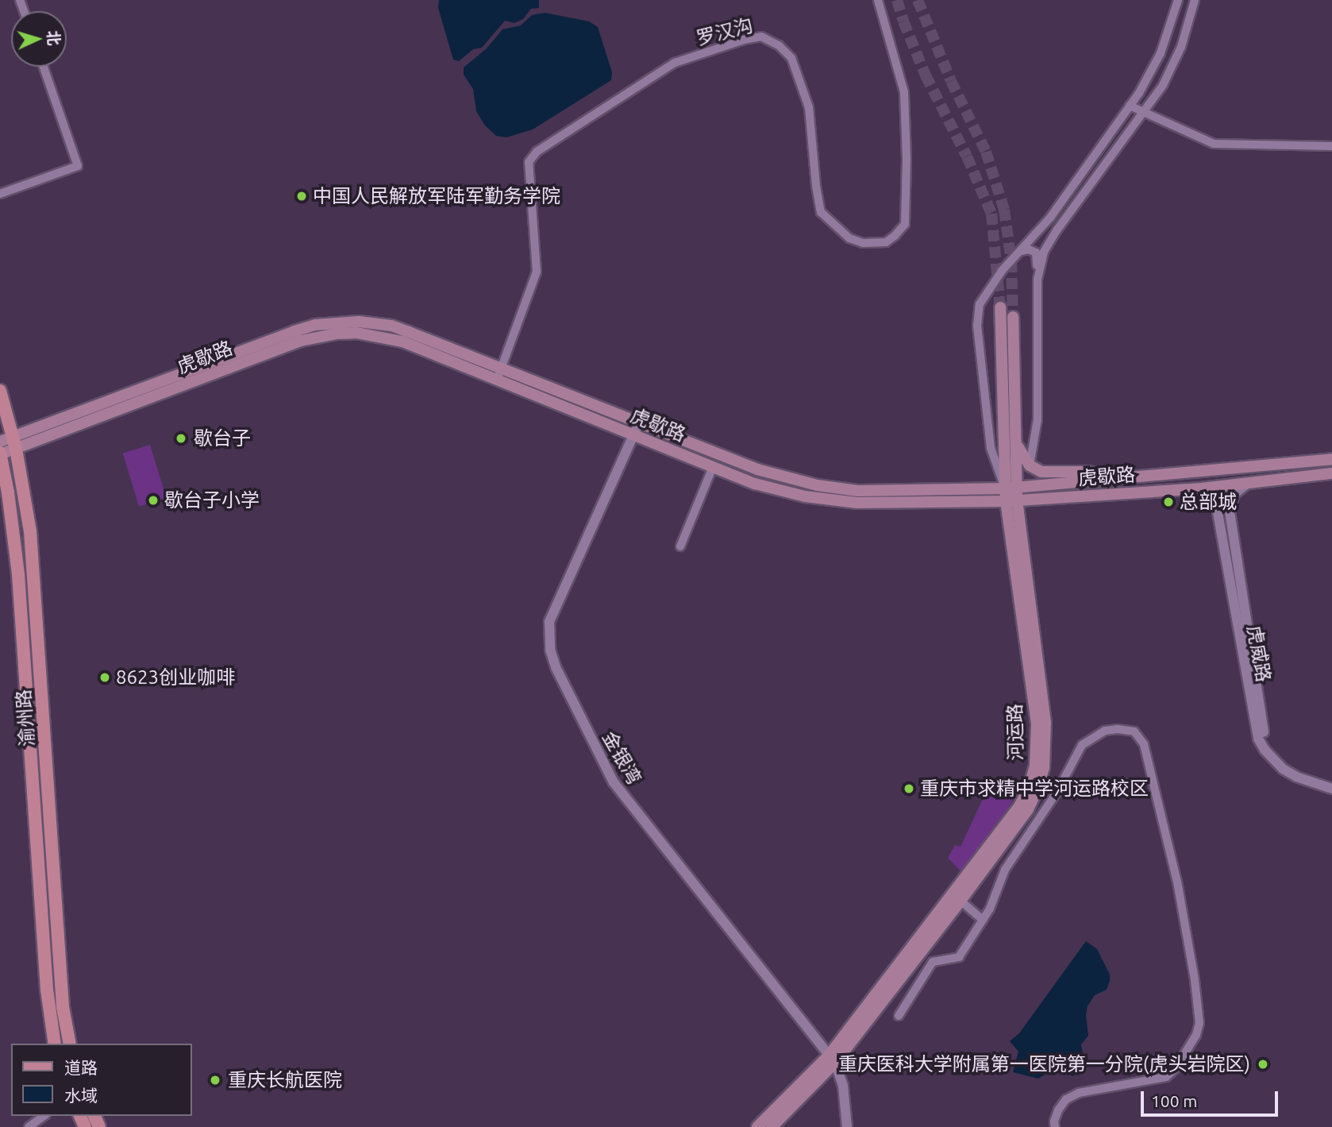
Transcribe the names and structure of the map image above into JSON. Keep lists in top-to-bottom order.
{
  "streets": {
    "main road": ["虎歇路", "渝州路", "河运路"],
    "street": ["罗汉沟", "虎威路", "金银湾"]
  },
  "crossings": [
    ["罗汉沟", "虎歇路"],
    ["虎歇路", "虎威路"],
    ["虎歇路", "渝州路"],
    ["虎歇路", "河运路"],
    ["虎歇路", "金银湾"],
    ["河运路", "金银湾"]
  ],
  "places": [
    "中国人民解放军陆军勤务学院",
    "歇台子",
    "歇台子小学",
    "总部城",
    "8623创业咖啡",
    "重庆市求精中学河运路校区",
    "重庆医科大学附属第一医院第一分院(虎头岩院区)",
    "重庆长航医院"
  ],
  "legend": ["道路", "水域"],
  "scale_bar": "100 m",
  "north": "right"
}
